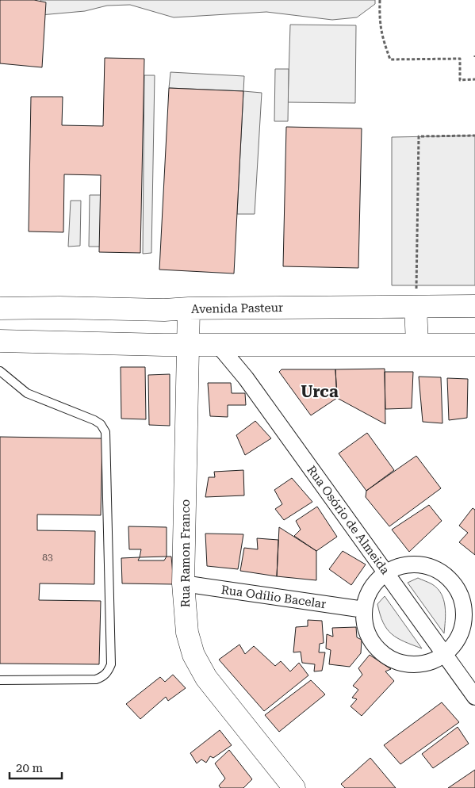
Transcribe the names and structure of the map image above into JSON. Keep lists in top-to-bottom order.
{
  "streets": {
    "street": [
      "Avenida Pasteur",
      "Rua Osório de Almeida",
      "Rua Ramon Franco",
      "Rua Odílio Bacelar"
    ]
  },
  "crossings": [
    ["Avenida Pasteur", "Rua Ramon Franco"],
    ["Rua Ramon Franco", "Rua Odílio Bacelar"]
  ],
  "districts": ["Urca"],
  "house_numbers": ["83"],
  "scale_bar": "20 m"
}
